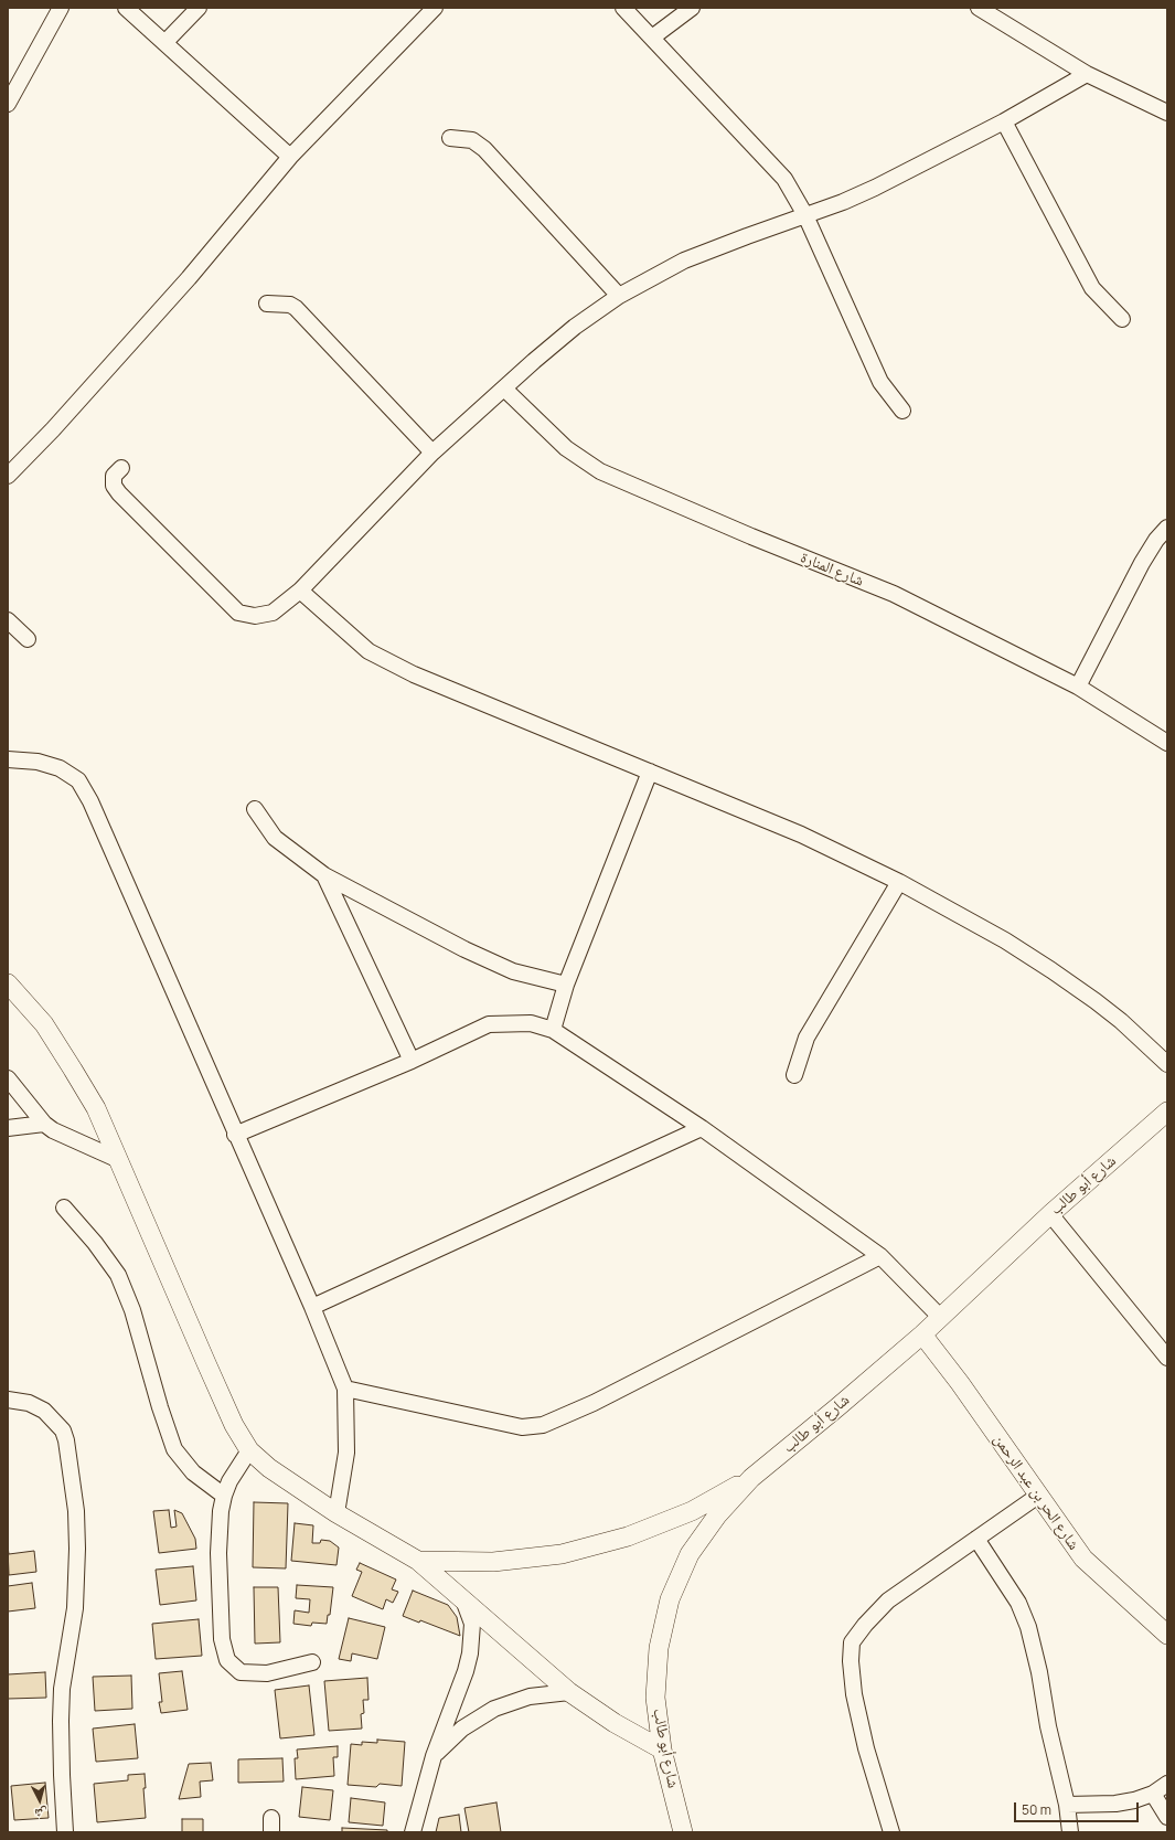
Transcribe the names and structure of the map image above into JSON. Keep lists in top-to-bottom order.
{
  "streets": {
    "street": ["شارع المنارة", "شارع أبو طالب", "شارع الحر بن عبد الرحمن"]
  },
  "crossings": [
    ["شارع أبو طالب", "شارع الحر بن عبد الرحمن"]
  ],
  "scale_bar": "50 m",
  "north": "bottom"
}
